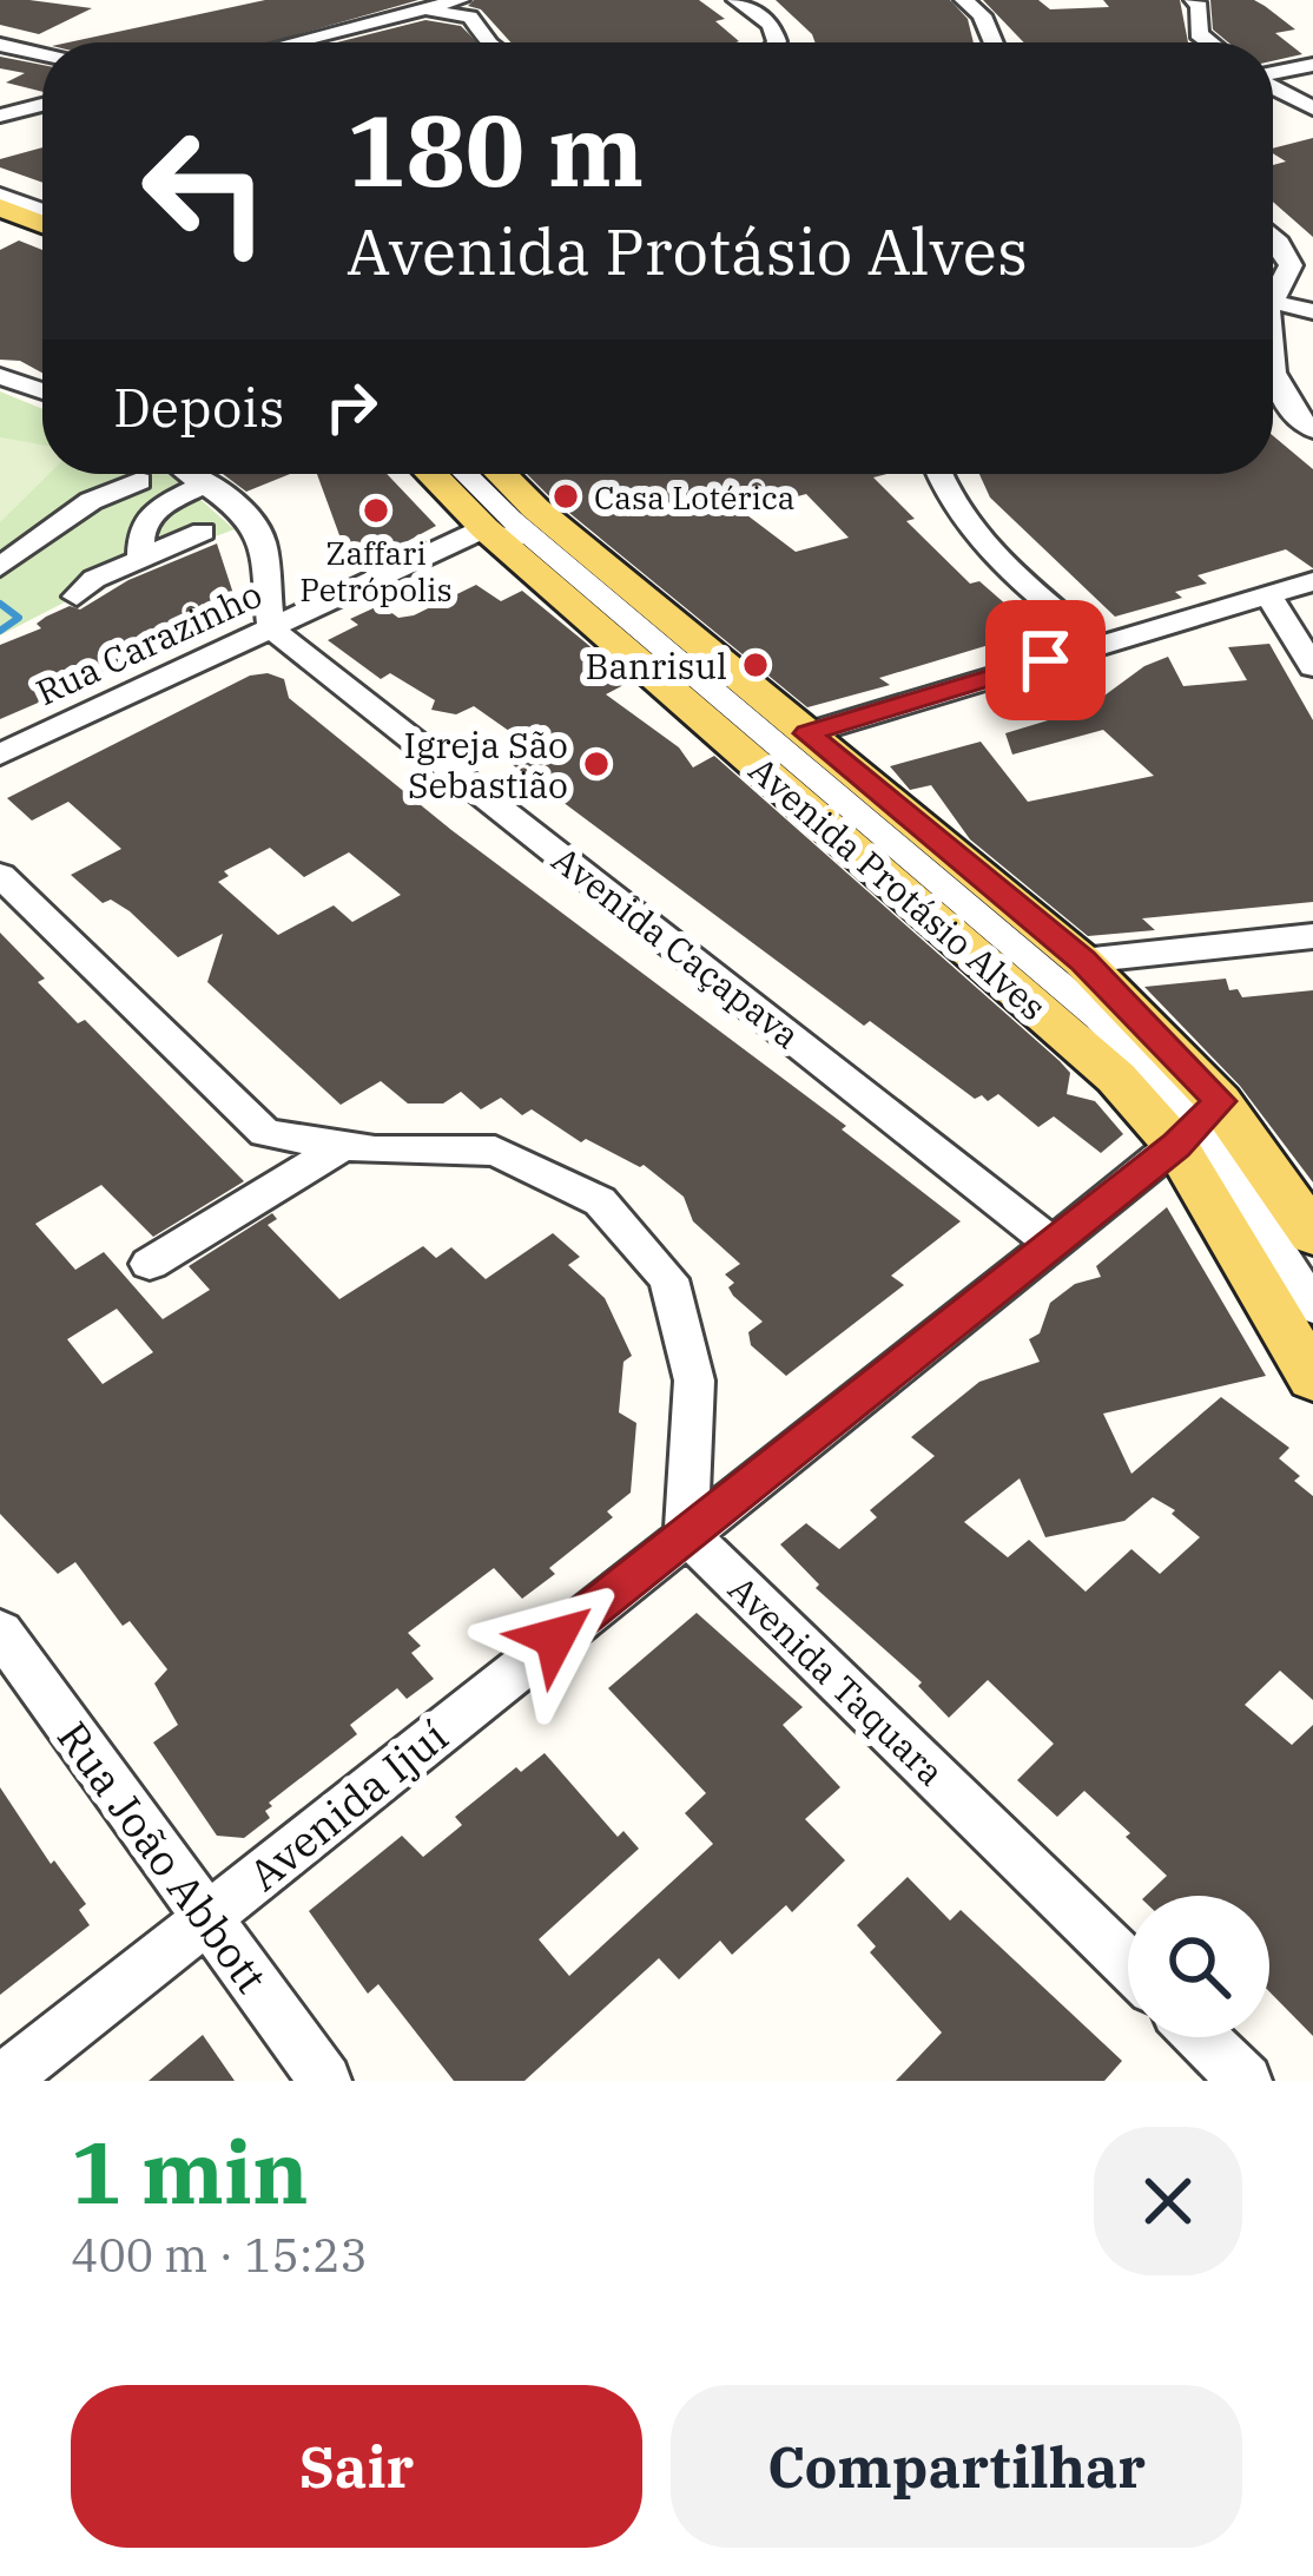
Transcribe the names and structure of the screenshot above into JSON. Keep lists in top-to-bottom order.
{
  "streets": {
    "main road": ["Avenida Protásio Alves"],
    "street": [
      "Rua Carazinho",
      "Avenida Caçapava",
      "Avenida Taquara",
      "Avenida Ijuí",
      "Rua João Abbott"
    ]
  },
  "crossings": [
    ["Rua Carazinho", "Avenida Protásio Alves"],
    ["Rua Carazinho", "Avenida Caçapava"],
    ["Avenida Protásio Alves", "Avenida Ijuí"],
    ["Avenida Caçapava", "Avenida Ijuí"],
    ["Avenida Taquara", "Avenida Ijuí"],
    ["Avenida Ijuí", "Rua João Abbott"]
  ],
  "places": [
    "Casa Lotérica",
    "Zaffari Petrópolis",
    "Banrisul",
    "Igreja São Sebastião"
  ],
  "page": {
    "turn": ["180 m", "Avenida Protásio Alves"],
    "then": "Depois",
    "heading": ["1 min", "400 m · 15:23"],
    "buttons": ["Sair", "Compartilhar"]
  }
}
